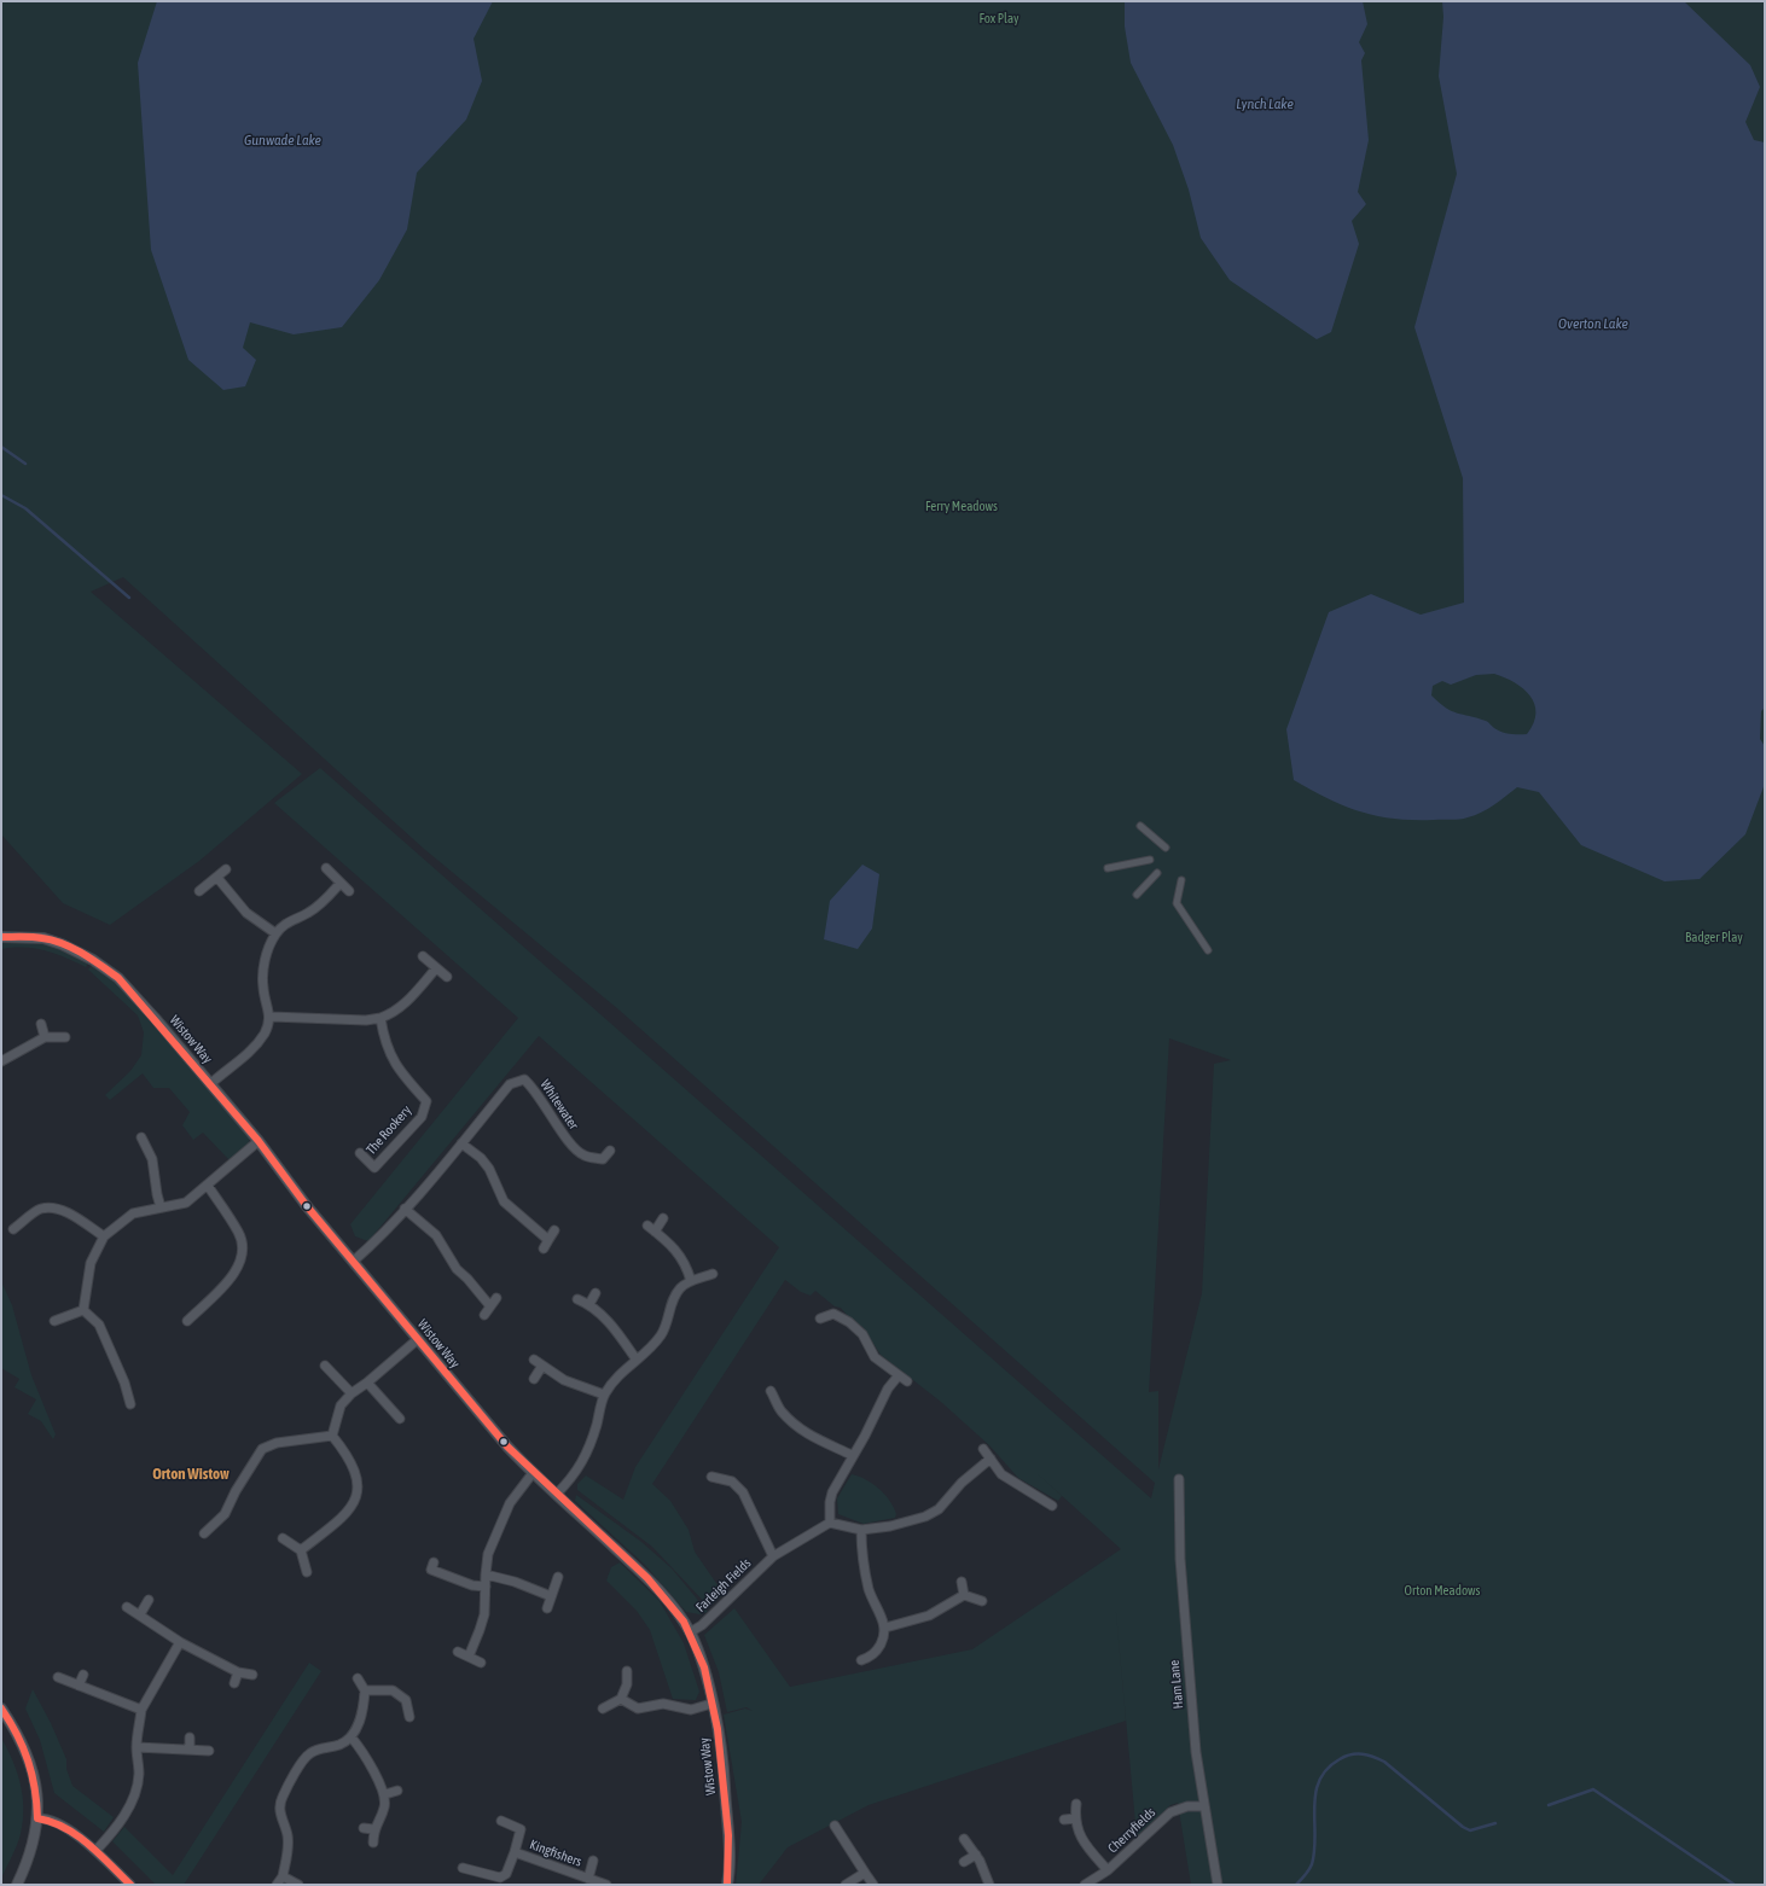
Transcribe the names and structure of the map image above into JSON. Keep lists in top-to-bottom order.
{
  "streets": {
    "street": [
      "Wistow Way",
      "Whitewater",
      "The Rookery",
      "Farleigh Fields",
      "Ham Lane",
      "Cherryfields",
      "Kingfishers"
    ]
  },
  "crossings": [
    ["Wistow Way", "Whitewater"],
    ["Wistow Way", "Farleigh Fields"],
    ["Ham Lane", "Cherryfields"]
  ],
  "districts": ["Orton Wistow"],
  "water": ["Lynch Lake", "Gunwade Lake", "Overton Lake"],
  "parks": [
    "Fox Play",
    "Ferry Meadows",
    "Badger Play",
    "Orton Meadows"
  ]
}
